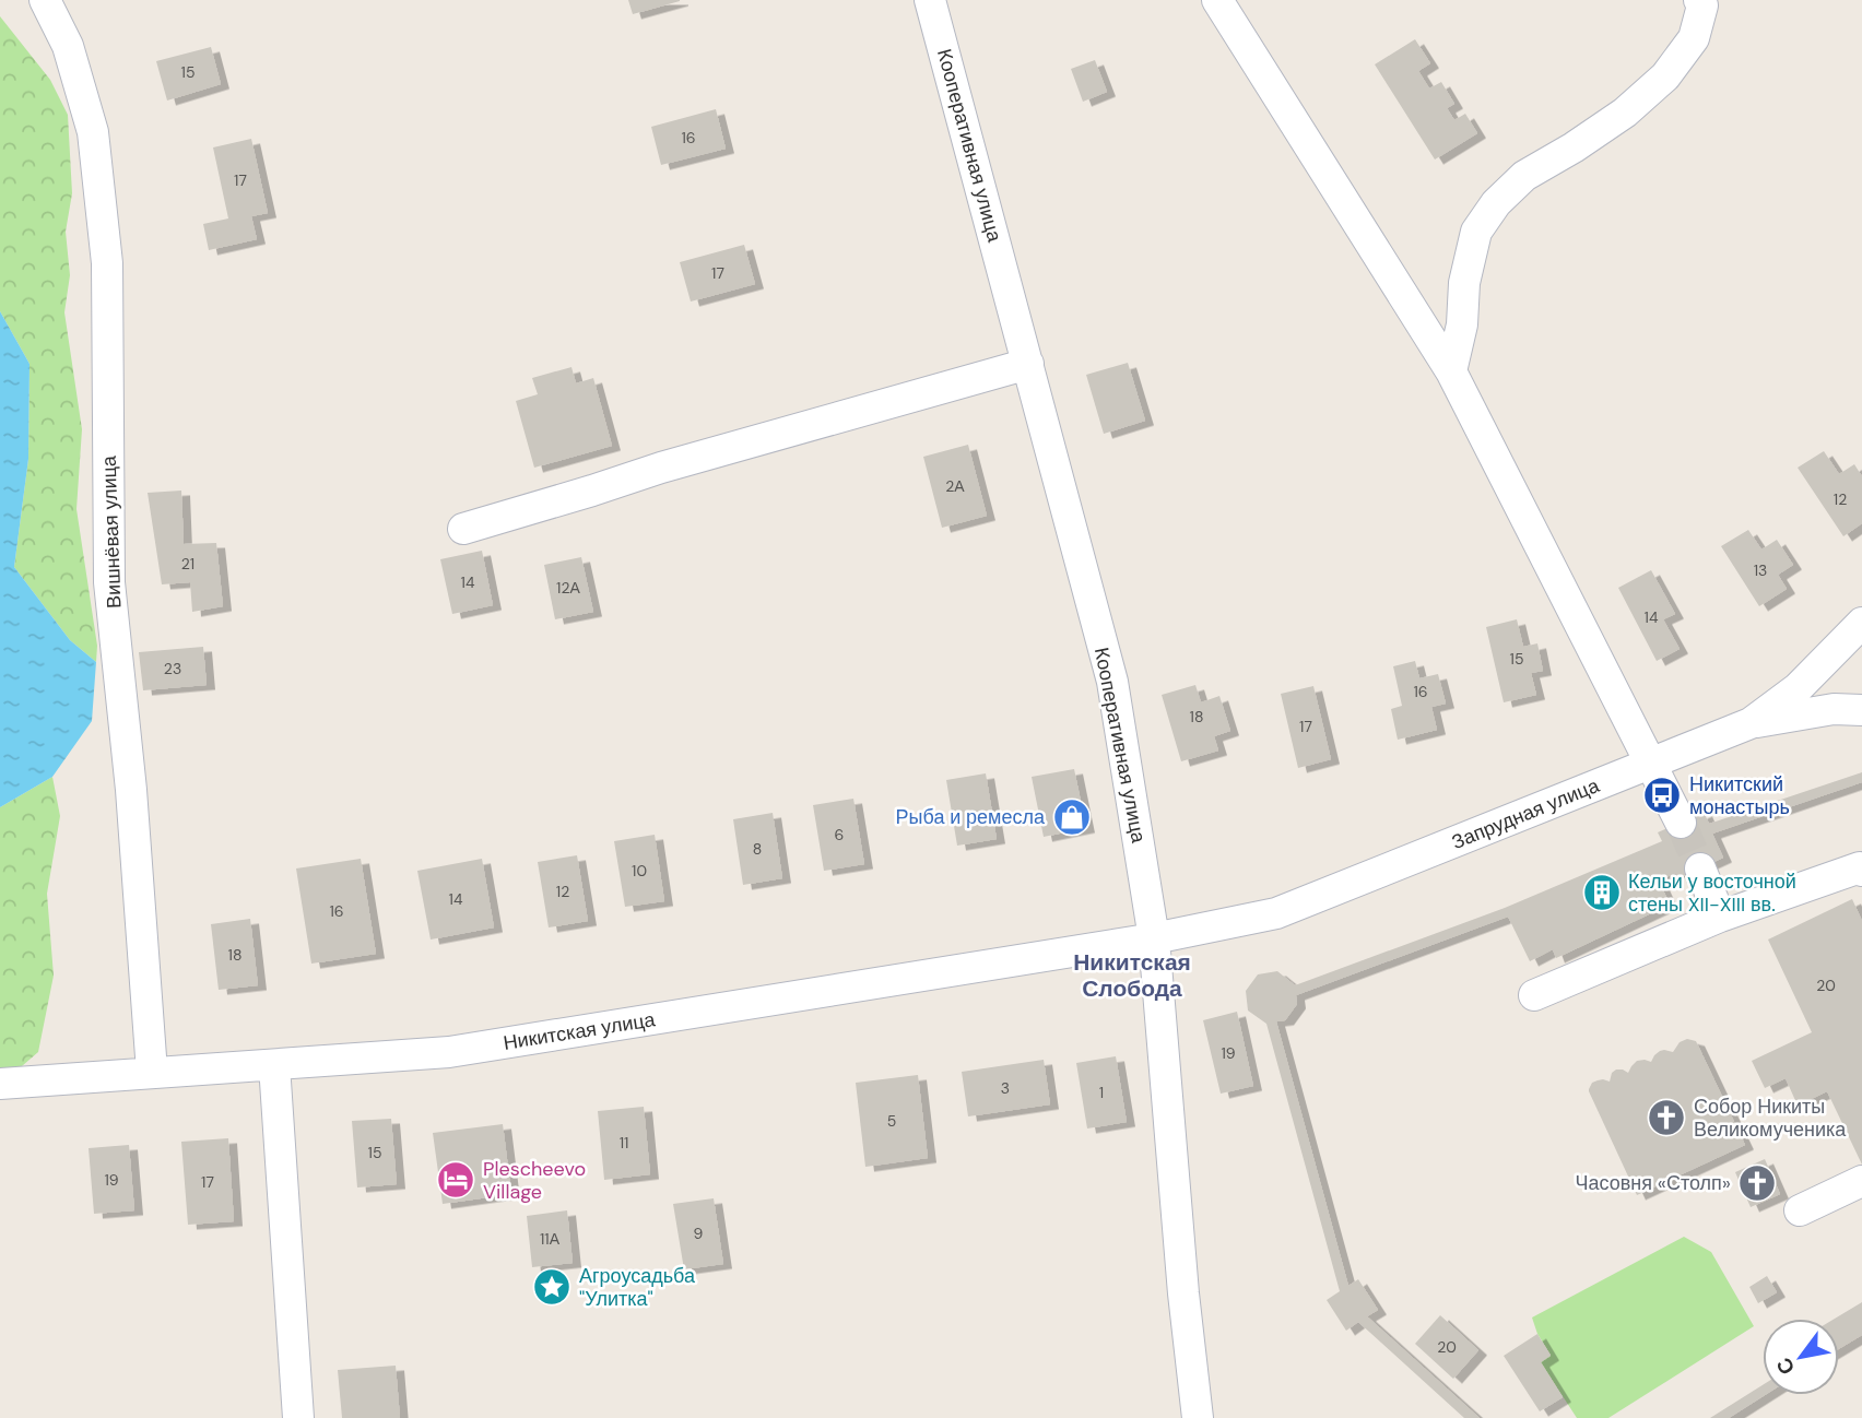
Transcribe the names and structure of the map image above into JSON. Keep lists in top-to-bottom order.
{
  "streets": {
    "street": [
      "Кооперативная улица",
      "Вишнёвая улица",
      "Запрудная улица",
      "Никитская улица"
    ]
  },
  "crossings": [
    ["Кооперативная улица", "Запрудная улица"],
    ["Кооперативная улица", "Никитская улица"],
    ["Вишнёвая улица", "Никитская улица"],
    ["Запрудная улица", "Никитская улица"]
  ],
  "districts": ["Никитская Слобода"],
  "places": {
    "bus stop": ["Никитский монастырь"],
    "shop": ["Рыба и ремесла"],
    "building": ["Кельи у восточной стены XII-XIII вв."],
    "church": ["Собор Никиты Великомученика", "Часовня «Столп»"],
    "hotel": ["Plescheevo Village"],
    "place": ["Агроусадьба \"Улитка\""]
  },
  "house_numbers": [
    "15",
    "16",
    "17",
    "17",
    "2А",
    "12",
    "21",
    "13",
    "14",
    "12А",
    "14",
    "15",
    "23",
    "16",
    "18",
    "17",
    "6",
    "8",
    "10",
    "12",
    "14",
    "16",
    "18",
    "20",
    "19",
    "3",
    "1",
    "5",
    "11",
    "15",
    "19",
    "17",
    "9",
    "11А",
    "20"
  ],
  "north": "bottom left"
}
